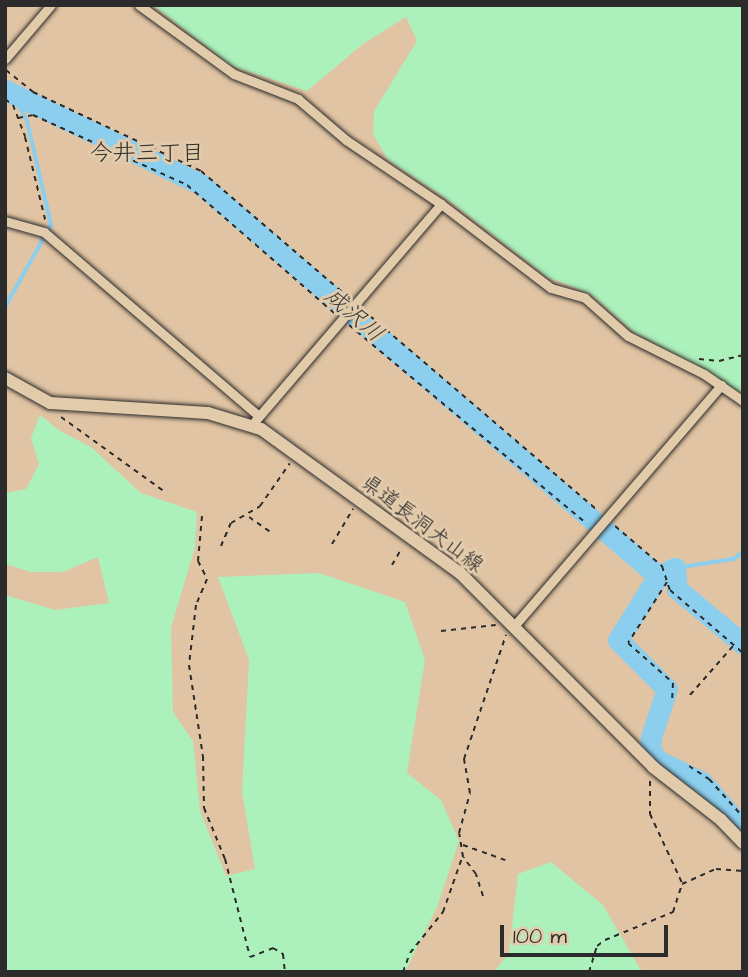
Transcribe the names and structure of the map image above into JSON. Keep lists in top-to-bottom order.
{
  "streets": {
    "main road": ["県道長洞犬山線"]
  },
  "districts": ["今井三丁目"],
  "water": ["成沢川"],
  "scale_bar": "100 m"
}
